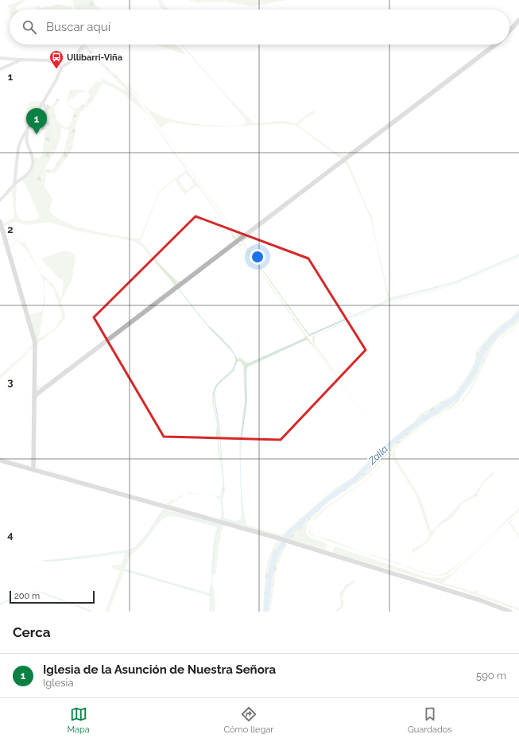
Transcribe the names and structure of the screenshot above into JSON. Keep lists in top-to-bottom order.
{
  "water": ["Zalla"],
  "places": {
    "bus stop": ["Ullibarri-Viña"]
  },
  "scale_bar": "200 m",
  "page": {
    "search": "Buscar aquí",
    "pins": "1",
    "scale": "200 m",
    "heading": "Cerca",
    "list": [
      {
        "mark": "1",
        "name": "Iglesia de la Asunción de Nuestra Señora",
        "note": "Iglesia",
        "value": "590 m"
      }
    ],
    "nav": ["Mapa", "Cómo llegar", "Guardados"]
  },
  "grid": {
    "rows": [
      "1",
      "2",
      "3",
      "4"
    ]
  }
}
